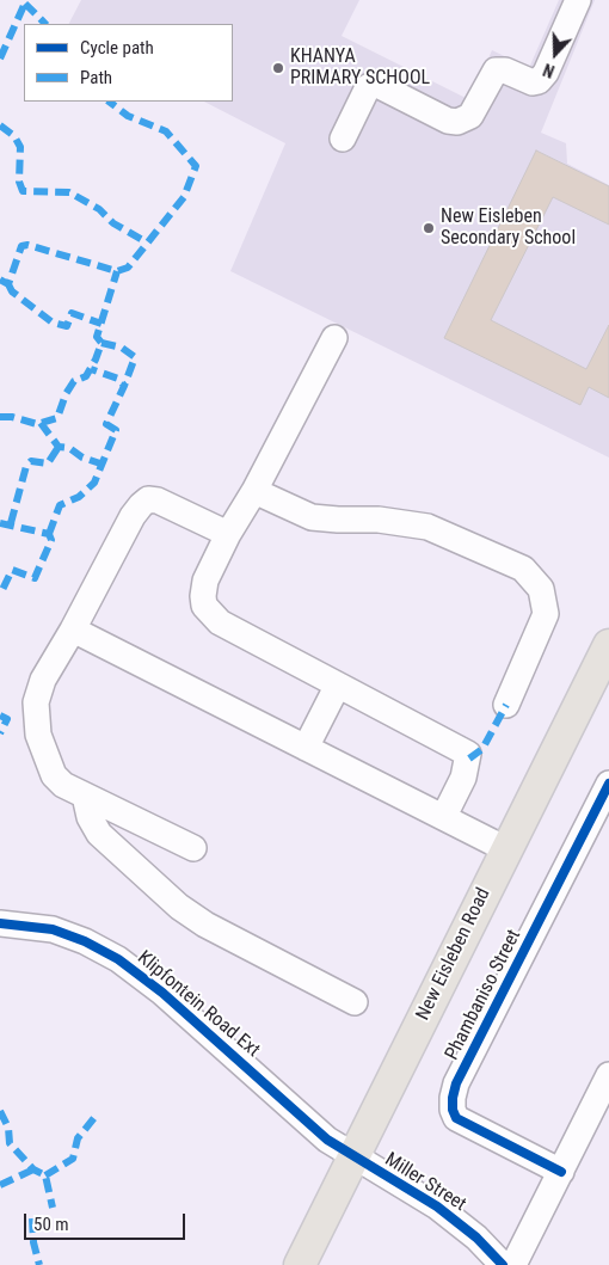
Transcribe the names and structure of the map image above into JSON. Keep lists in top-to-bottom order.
{
  "streets": {
    "main road": ["New Eisleben Road"],
    "street": ["Phambaniso Street", "Klipfontein Road Ext", "Miller Street"]
  },
  "crossings": [
    ["New Eisleben Road", "Klipfontein Road Ext"],
    ["New Eisleben Road", "Miller Street"],
    ["Klipfontein Road Ext", "Miller Street"]
  ],
  "places": ["KHANYA PRIMARY SCHOOL", "New Eisleben Secondary School"],
  "legend": ["Cycle path", "Path"],
  "scale_bar": "50 m",
  "north": "bottom"
}
